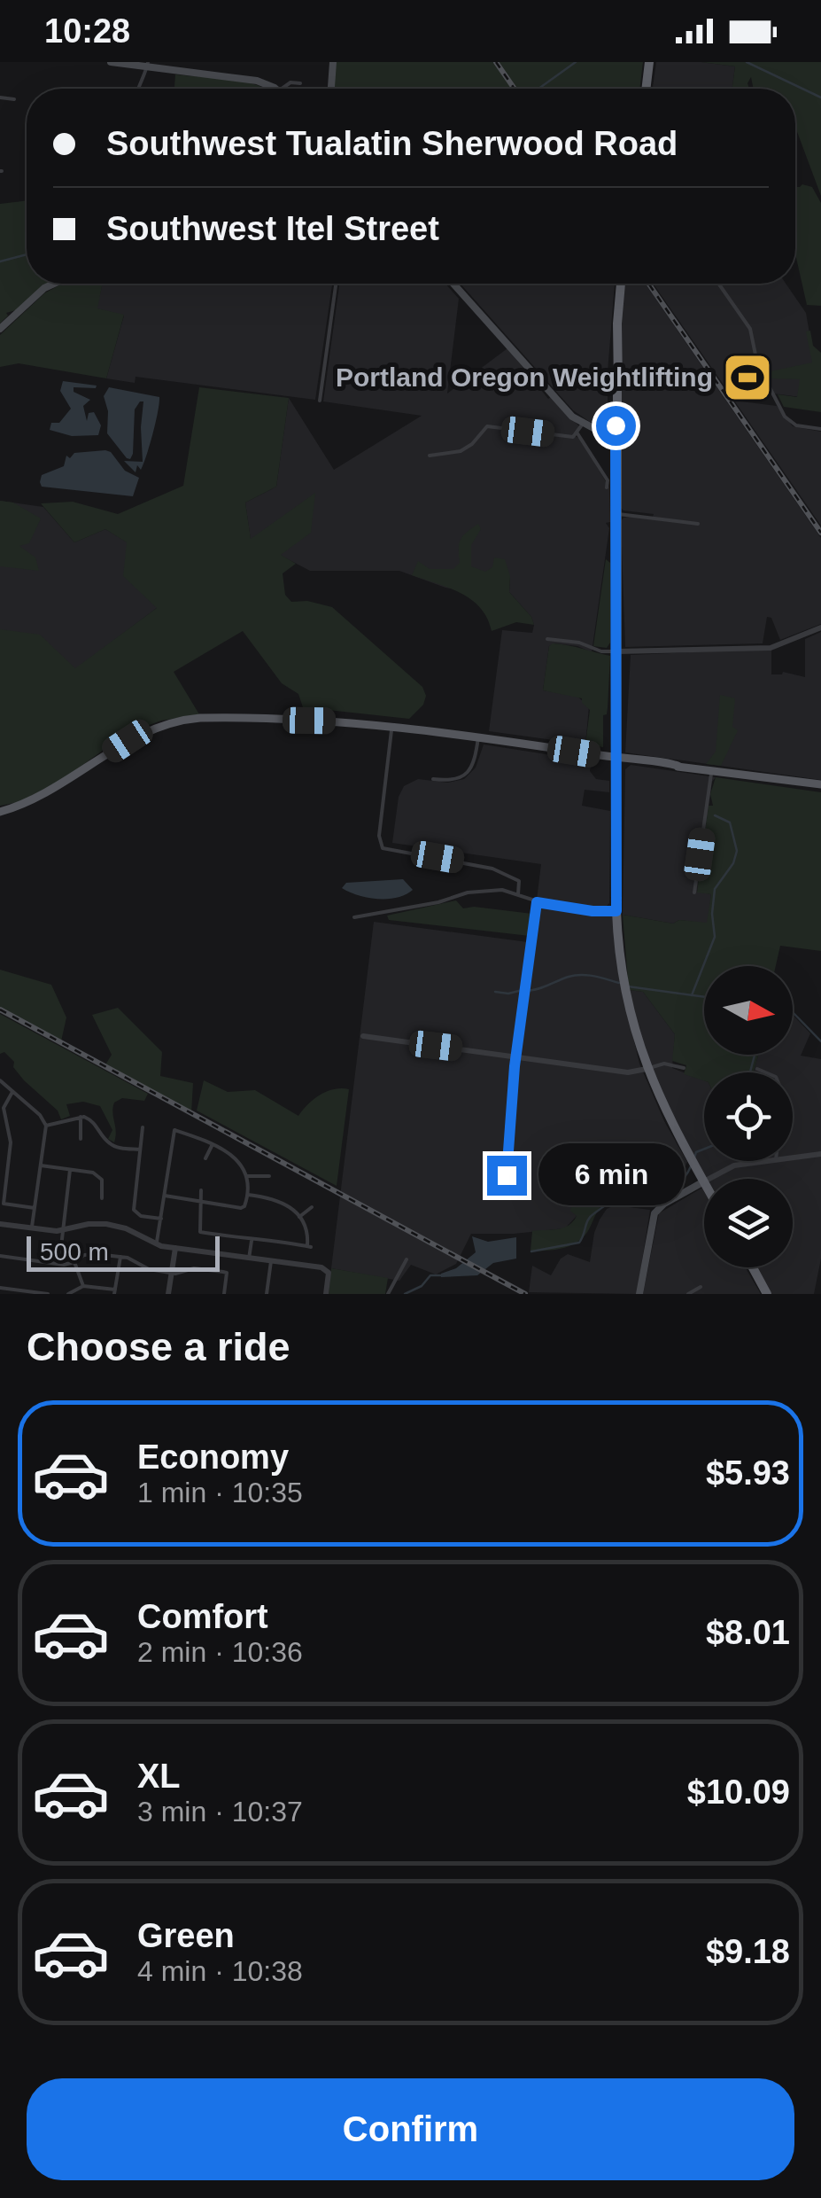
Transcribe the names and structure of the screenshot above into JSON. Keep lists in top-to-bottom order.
{
  "places": {
    "sports": ["Portland Oregon Weightlifting"]
  },
  "scale_bar": "500 m",
  "north": "right",
  "page": {
    "status": "10:28",
    "banner": ["Southwest Tualatin Sherwood Road", "Southwest Itel Street"],
    "bubble": "6 min",
    "scale": "500 m",
    "heading": "Choose a ride",
    "list": [
      {
        "name": "Economy",
        "note": "1 min · 10:35",
        "value": "$5.93"
      },
      {
        "name": "Comfort",
        "note": "2 min · 10:36",
        "value": "$8.01"
      },
      {
        "name": "XL",
        "note": "3 min · 10:37",
        "value": "$10.09"
      },
      {
        "name": "Green",
        "note": "4 min · 10:38",
        "value": "$9.18"
      }
    ],
    "buttons": "Confirm"
  }
}
